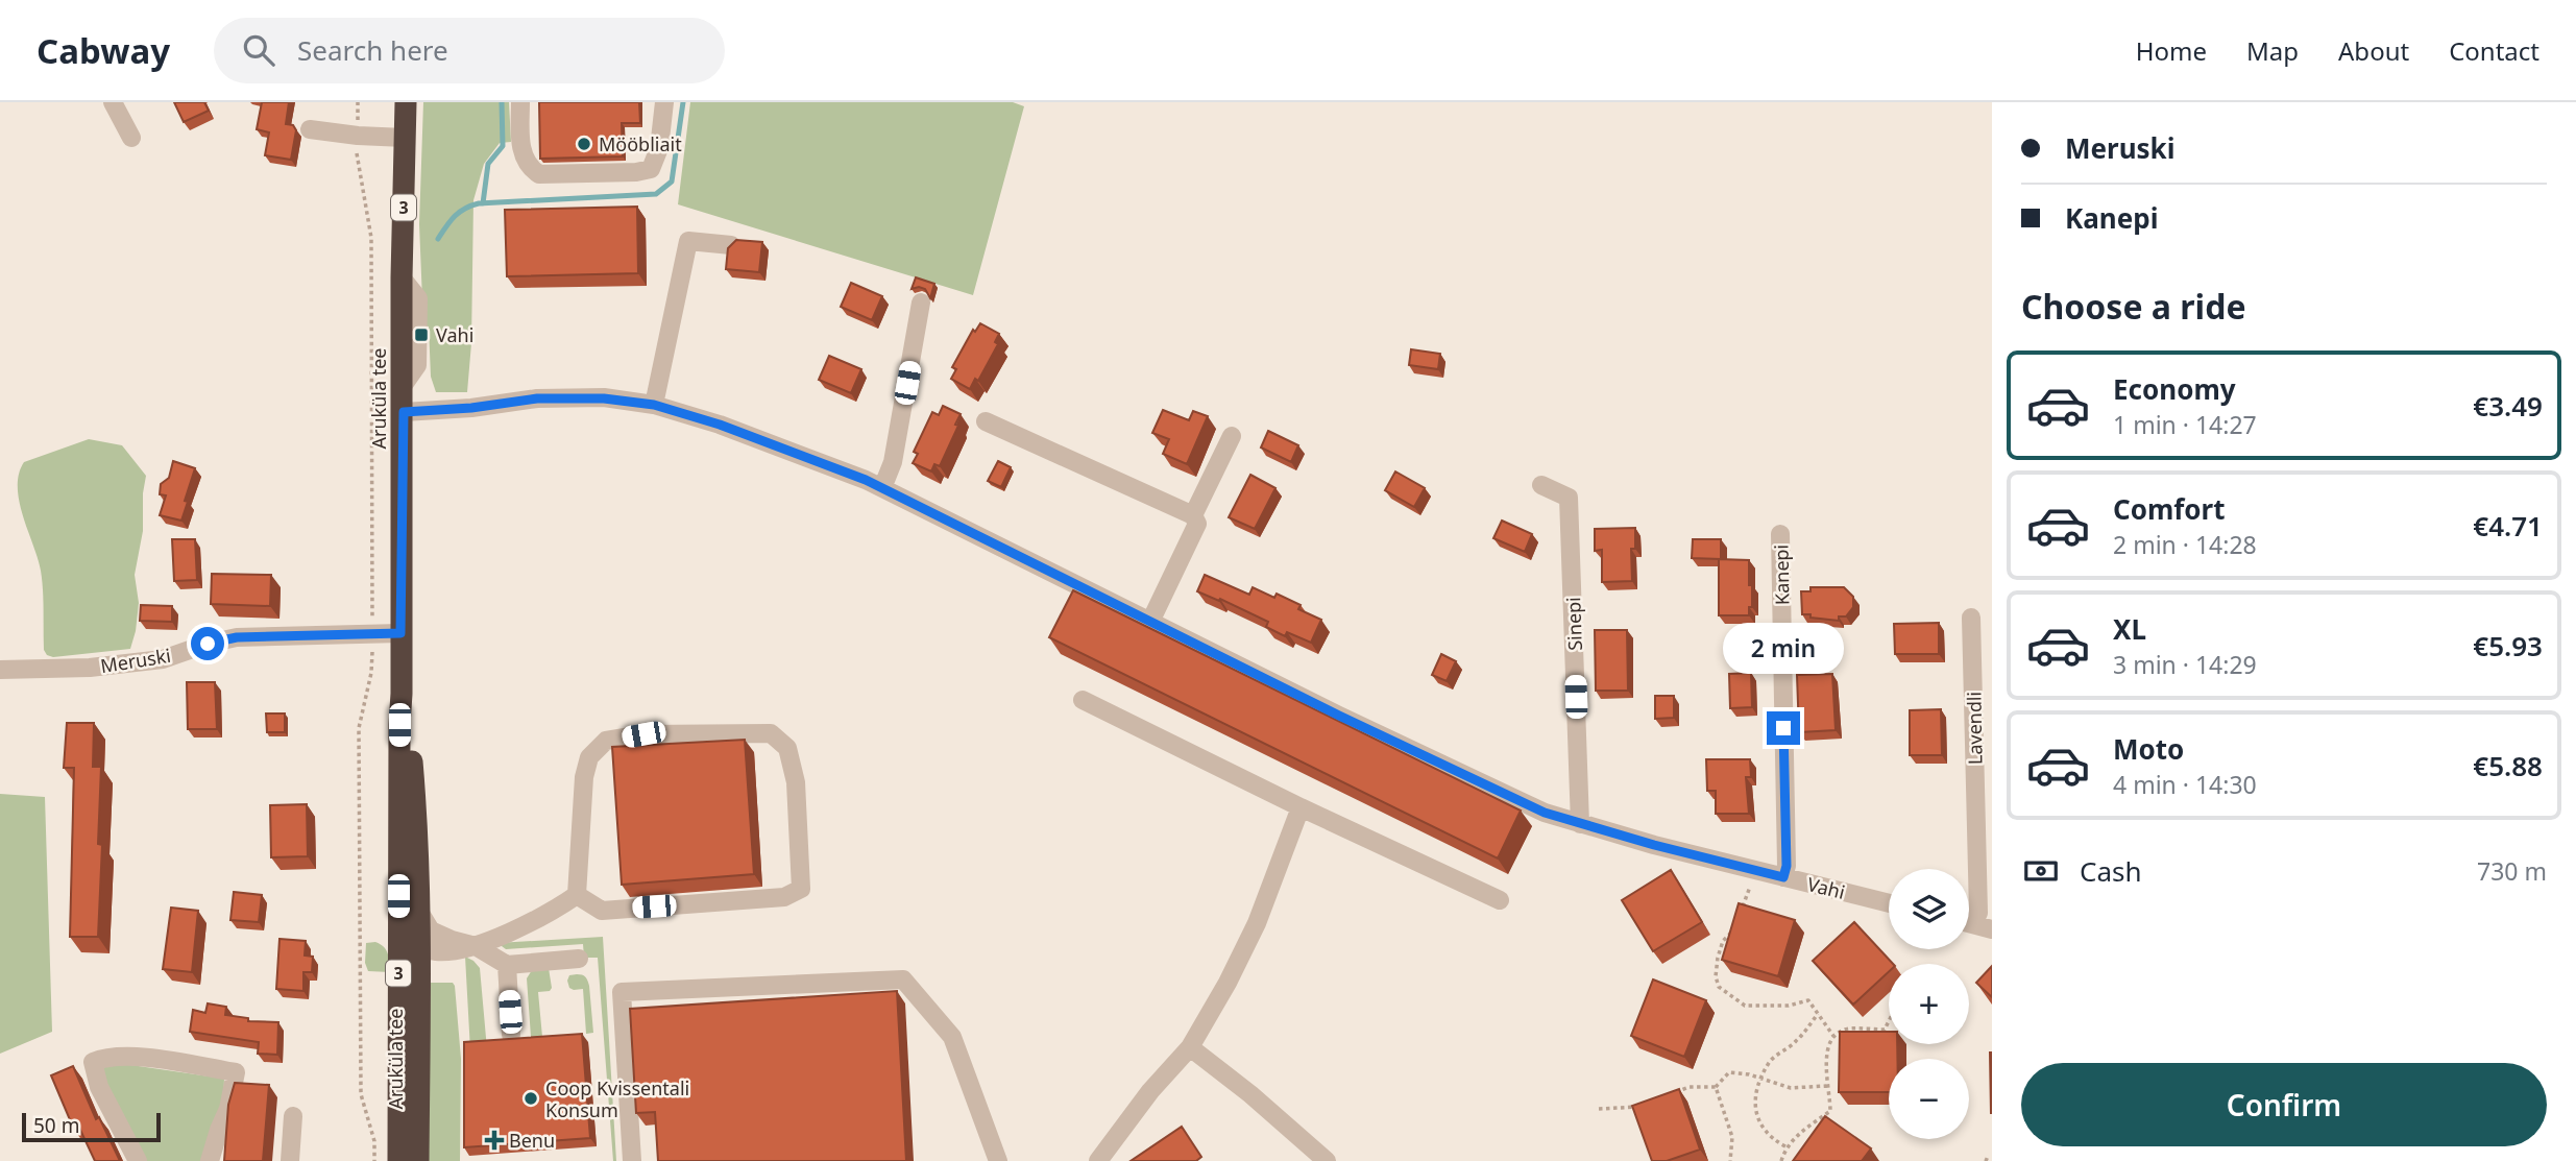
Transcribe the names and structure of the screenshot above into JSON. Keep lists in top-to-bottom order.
{
  "streets": {
    "highway": ["3", "Aruküla tee"],
    "street": [
      "Kanepi",
      "Sinepi",
      "Meruski",
      "Lavendli",
      "Vahi"
    ]
  },
  "crossings": [
    ["Aruküla tee", "Meruski"],
    ["Aruküla tee", "Vahi"],
    ["Kanepi", "Vahi"],
    ["Sinepi", "Vahi"]
  ],
  "places": {
    "other": ["Mööbliait", "Coop Kvissentali Konsum"],
    "transit": ["Vahi"],
    "health": ["Benu"]
  },
  "scale_bar": "50 m",
  "page": {
    "header": "Cabway",
    "search": "Search here",
    "nav": [
      "Home",
      "Map",
      "About",
      "Contact"
    ],
    "banner": ["Meruski", "Kanepi"],
    "heading": "Choose a ride",
    "list": [
      {
        "name": "Economy",
        "note": "1 min · 14:27",
        "value": "€3.49"
      },
      {
        "name": "Comfort",
        "note": "2 min · 14:28",
        "value": "€4.71"
      },
      {
        "name": "XL",
        "note": "3 min · 14:29",
        "value": "€5.93"
      },
      {
        "name": "Moto",
        "note": "4 min · 14:30",
        "value": "€5.88"
      }
    ],
    "bubble": "2 min",
    "pay": ["Cash", "730 m"],
    "map_buttons": ["+", "−"],
    "buttons": "Confirm",
    "scale": "50 m"
  }
}
